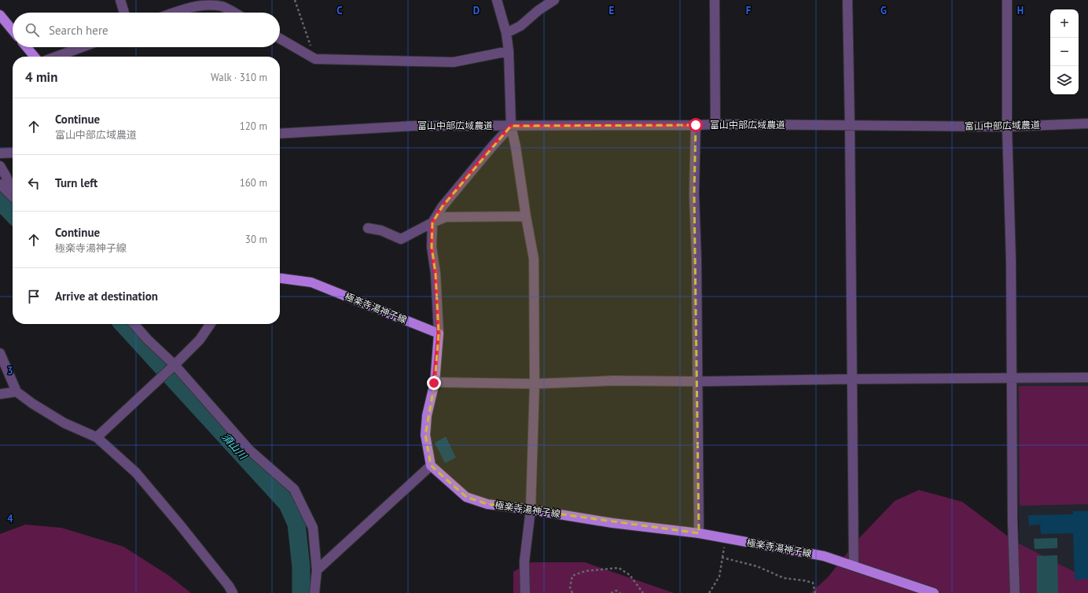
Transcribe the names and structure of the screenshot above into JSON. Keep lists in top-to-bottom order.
{
  "streets": {
    "main road": ["極楽寺湯神子線"],
    "street": ["富山中部広域農道"]
  },
  "water": ["須山川"],
  "page": {
    "map_buttons": ["+", "−"],
    "search": "Search here",
    "heading": ["4 min", "Walk · 310 m"],
    "list": [
      ["Continue", "富山中部広域農道", "120 m"],
      ["Turn left", "160 m"],
      ["Continue", "極楽寺湯神子線", "30 m"],
      "Arrive at destination"
    ]
  },
  "grid": {
    "columns": [
      "C",
      "D",
      "E",
      "F",
      "G",
      "H"
    ],
    "rows": ["3", "4"]
  }
}
